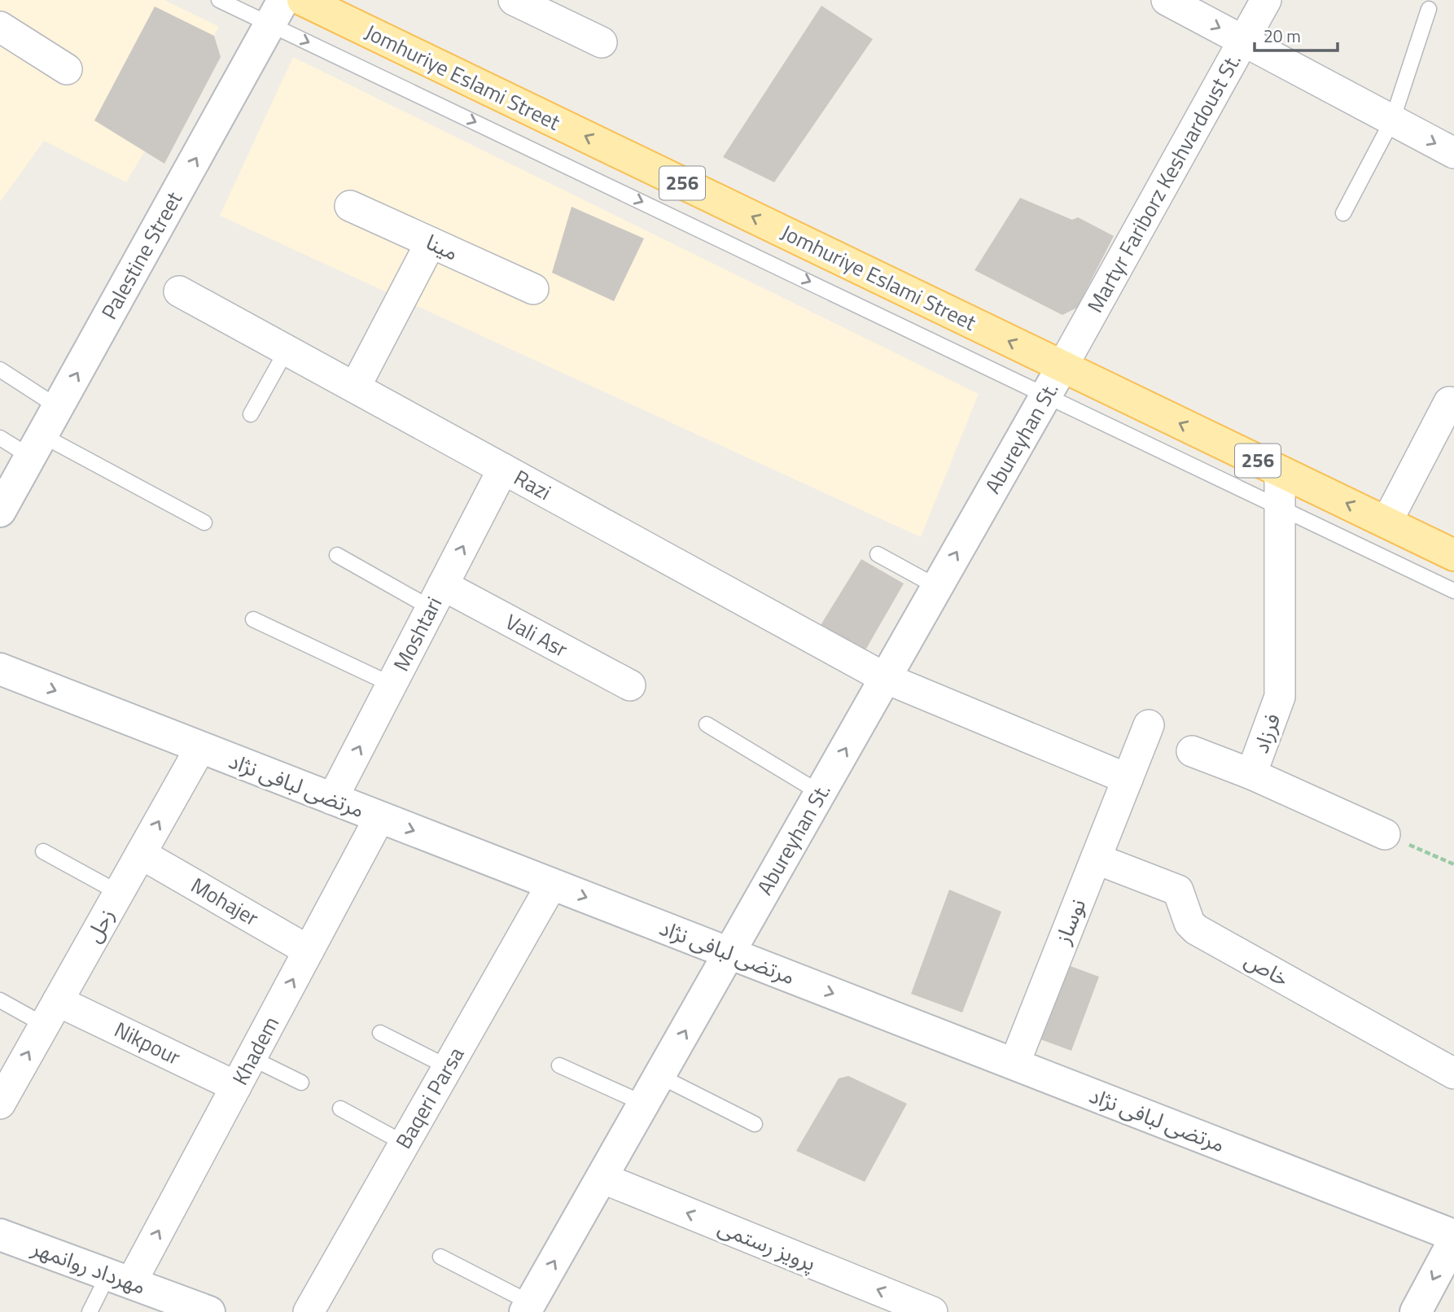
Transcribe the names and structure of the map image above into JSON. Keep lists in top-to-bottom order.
{
  "streets": {
    "main road": [
      "Jomhuriye Eslami Street",
      "256",
      "Palestine Street",
      "Abureyhan St.",
      "مرتضی لبافی نژاد",
      "مهرداد روانمهر"
    ],
    "street": [
      "Martyr Fariborz Keshvardoust St.",
      "مینا",
      "Razi",
      "Moshtari",
      "Vali Asr",
      "فرزاد",
      "Mohajer",
      "نوساز",
      "زحل",
      "خاص",
      "Nikpour",
      "Khadem",
      "Baqeri Parsa",
      "پرویز رستمی"
    ]
  },
  "crossings": [
    ["Jomhuriye Eslami Street", "Martyr Fariborz Keshvardoust St."],
    ["Jomhuriye Eslami Street", "Abureyhan St."],
    ["Jomhuriye Eslami Street", "فرزاد"],
    ["Martyr Fariborz Keshvardoust St.", "Abureyhan St."],
    ["Abureyhan St.", "Razi"],
    ["Abureyhan St.", "مرتضی لبافی نژاد"],
    ["Abureyhan St.", "پرویز رستمی"],
    ["Razi", "Moshtari"],
    ["Moshtari", "Vali Asr"],
    ["Moshtari", "مرتضی لبافی نژاد"],
    ["مرتضی لبافی نژاد", "نوساز"],
    ["مرتضی لبافی نژاد", "زحل"],
    ["مرتضی لبافی نژاد", "Khadem"],
    ["مرتضی لبافی نژاد", "Baqeri Parsa"],
    ["Mohajer", "زحل"],
    ["Mohajer", "Khadem"],
    ["نوساز", "خاص"],
    ["زحل", "Nikpour"],
    ["Nikpour", "Khadem"],
    ["Khadem", "مهرداد روانمهر"]
  ],
  "one_way": [
    "Jomhuriye Eslami Street",
    "Palestine Street",
    "Abureyhan St.",
    "Moshtari",
    "مرتضی لبافی نژاد",
    "زحل",
    "Khadem",
    "پرویز رستمی"
  ],
  "scale_bar": "20 m"
}
